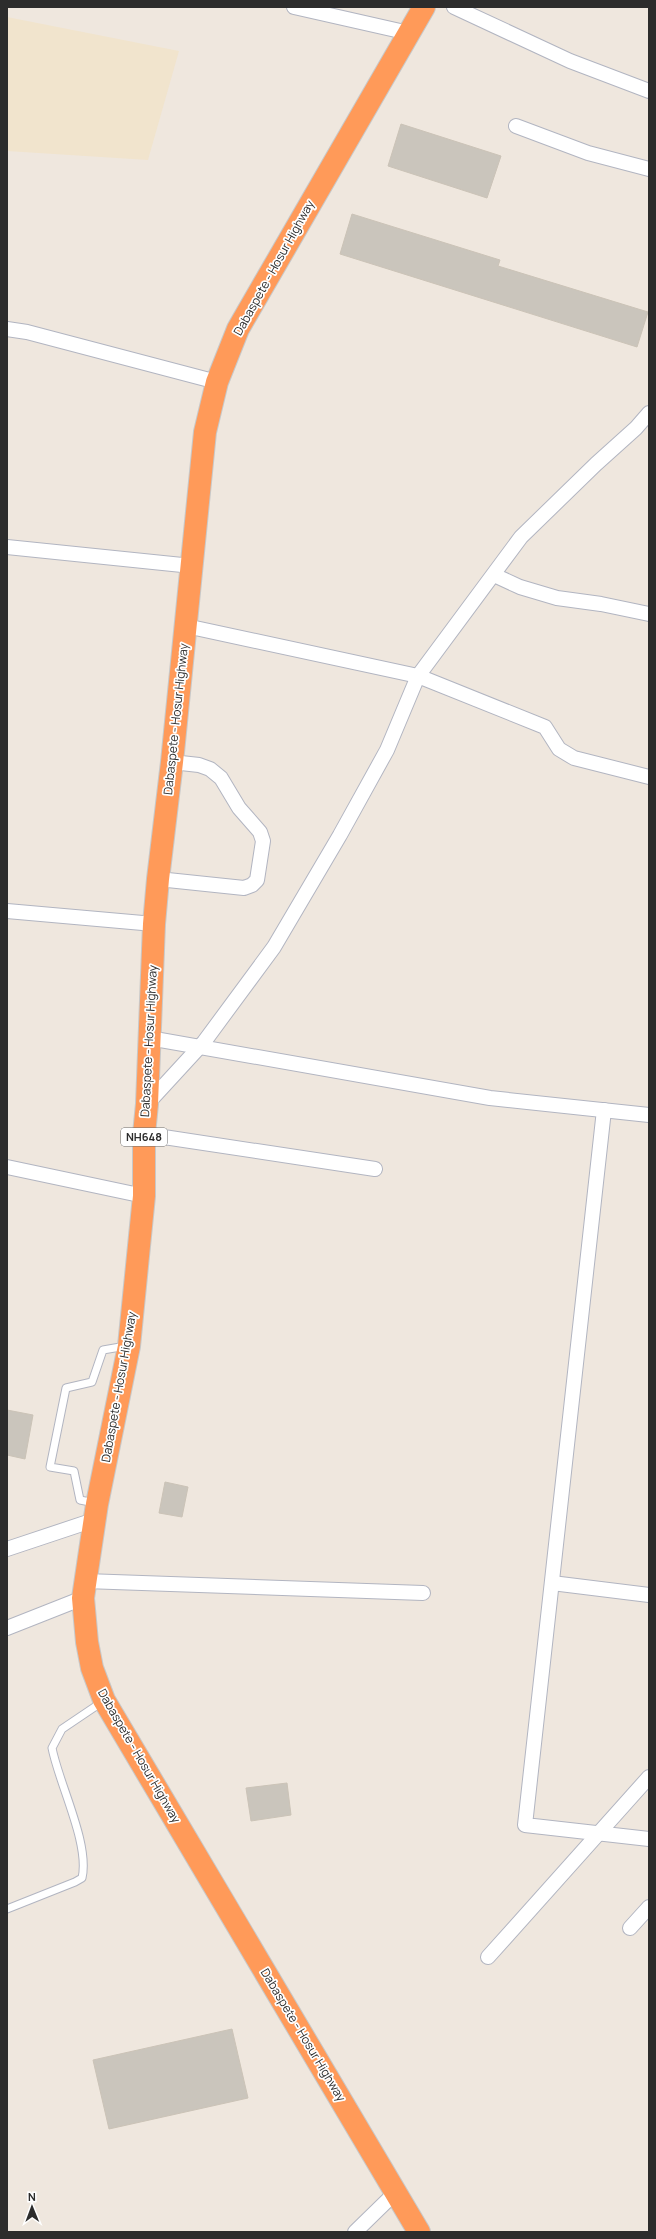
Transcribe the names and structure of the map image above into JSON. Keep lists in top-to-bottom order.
{
  "streets": {
    "highway": ["Dabaspete - Hosur Highway", "NH648"]
  },
  "north": "top"
}
